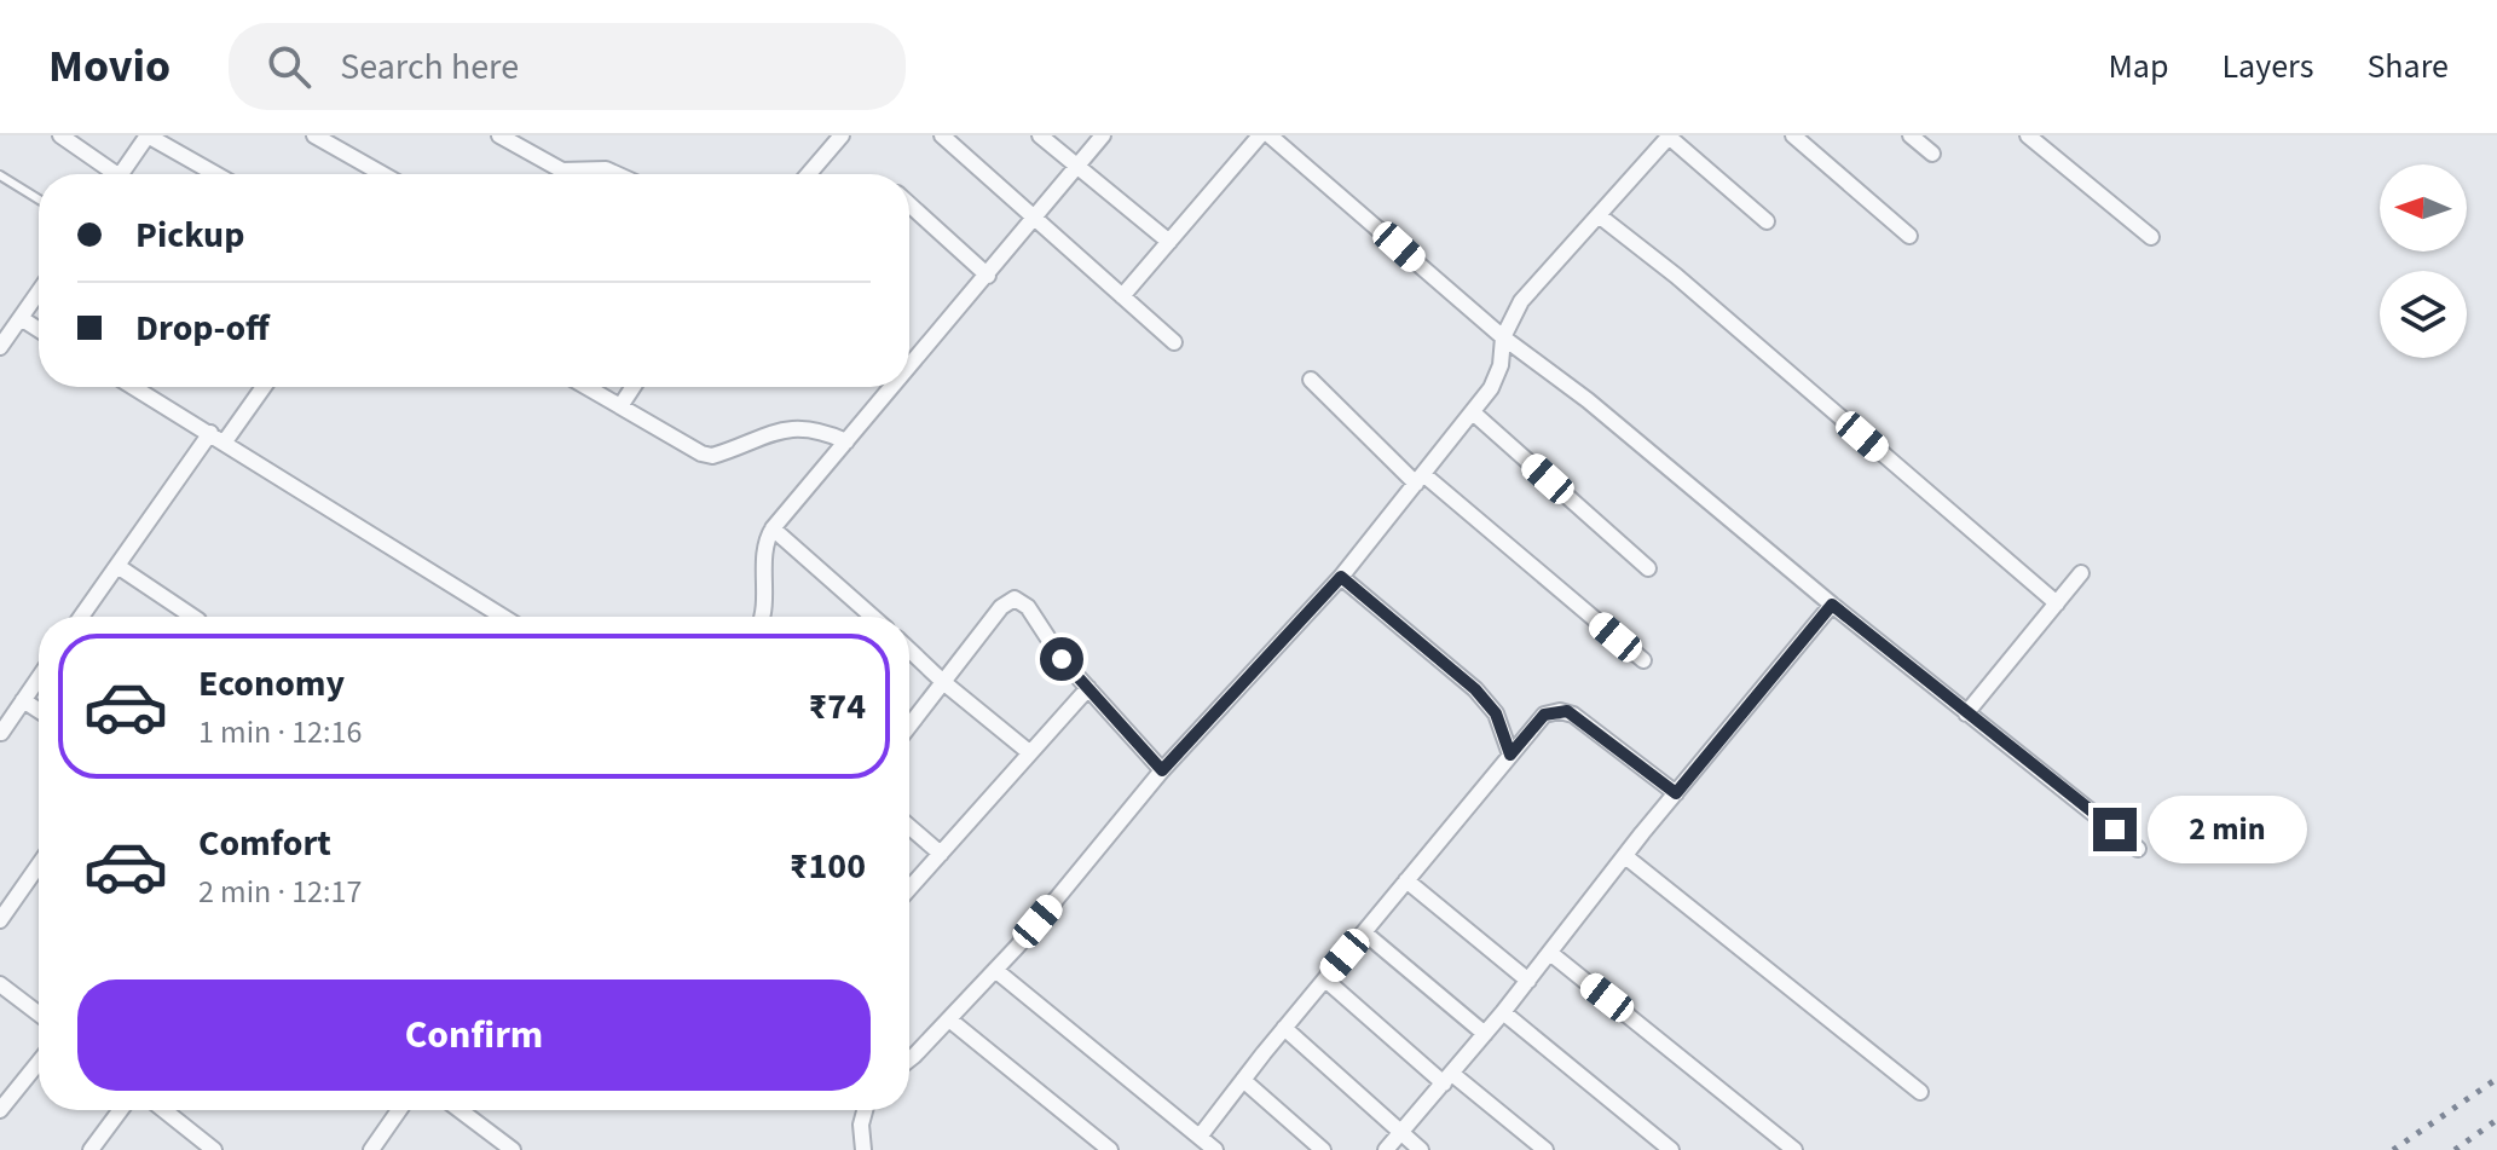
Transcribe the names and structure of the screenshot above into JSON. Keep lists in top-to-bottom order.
{
  "north": "left",
  "page": {
    "header": "Movio",
    "search": "Search here",
    "nav": ["Map", "Layers", "Share"],
    "banner": ["Pickup", "Drop-off"],
    "list": [
      {
        "name": "Economy",
        "note": "1 min · 12:16",
        "value": "₹74"
      },
      {
        "name": "Comfort",
        "note": "2 min · 12:17",
        "value": "₹100"
      }
    ],
    "bubble": "2 min",
    "buttons": "Confirm"
  }
}
